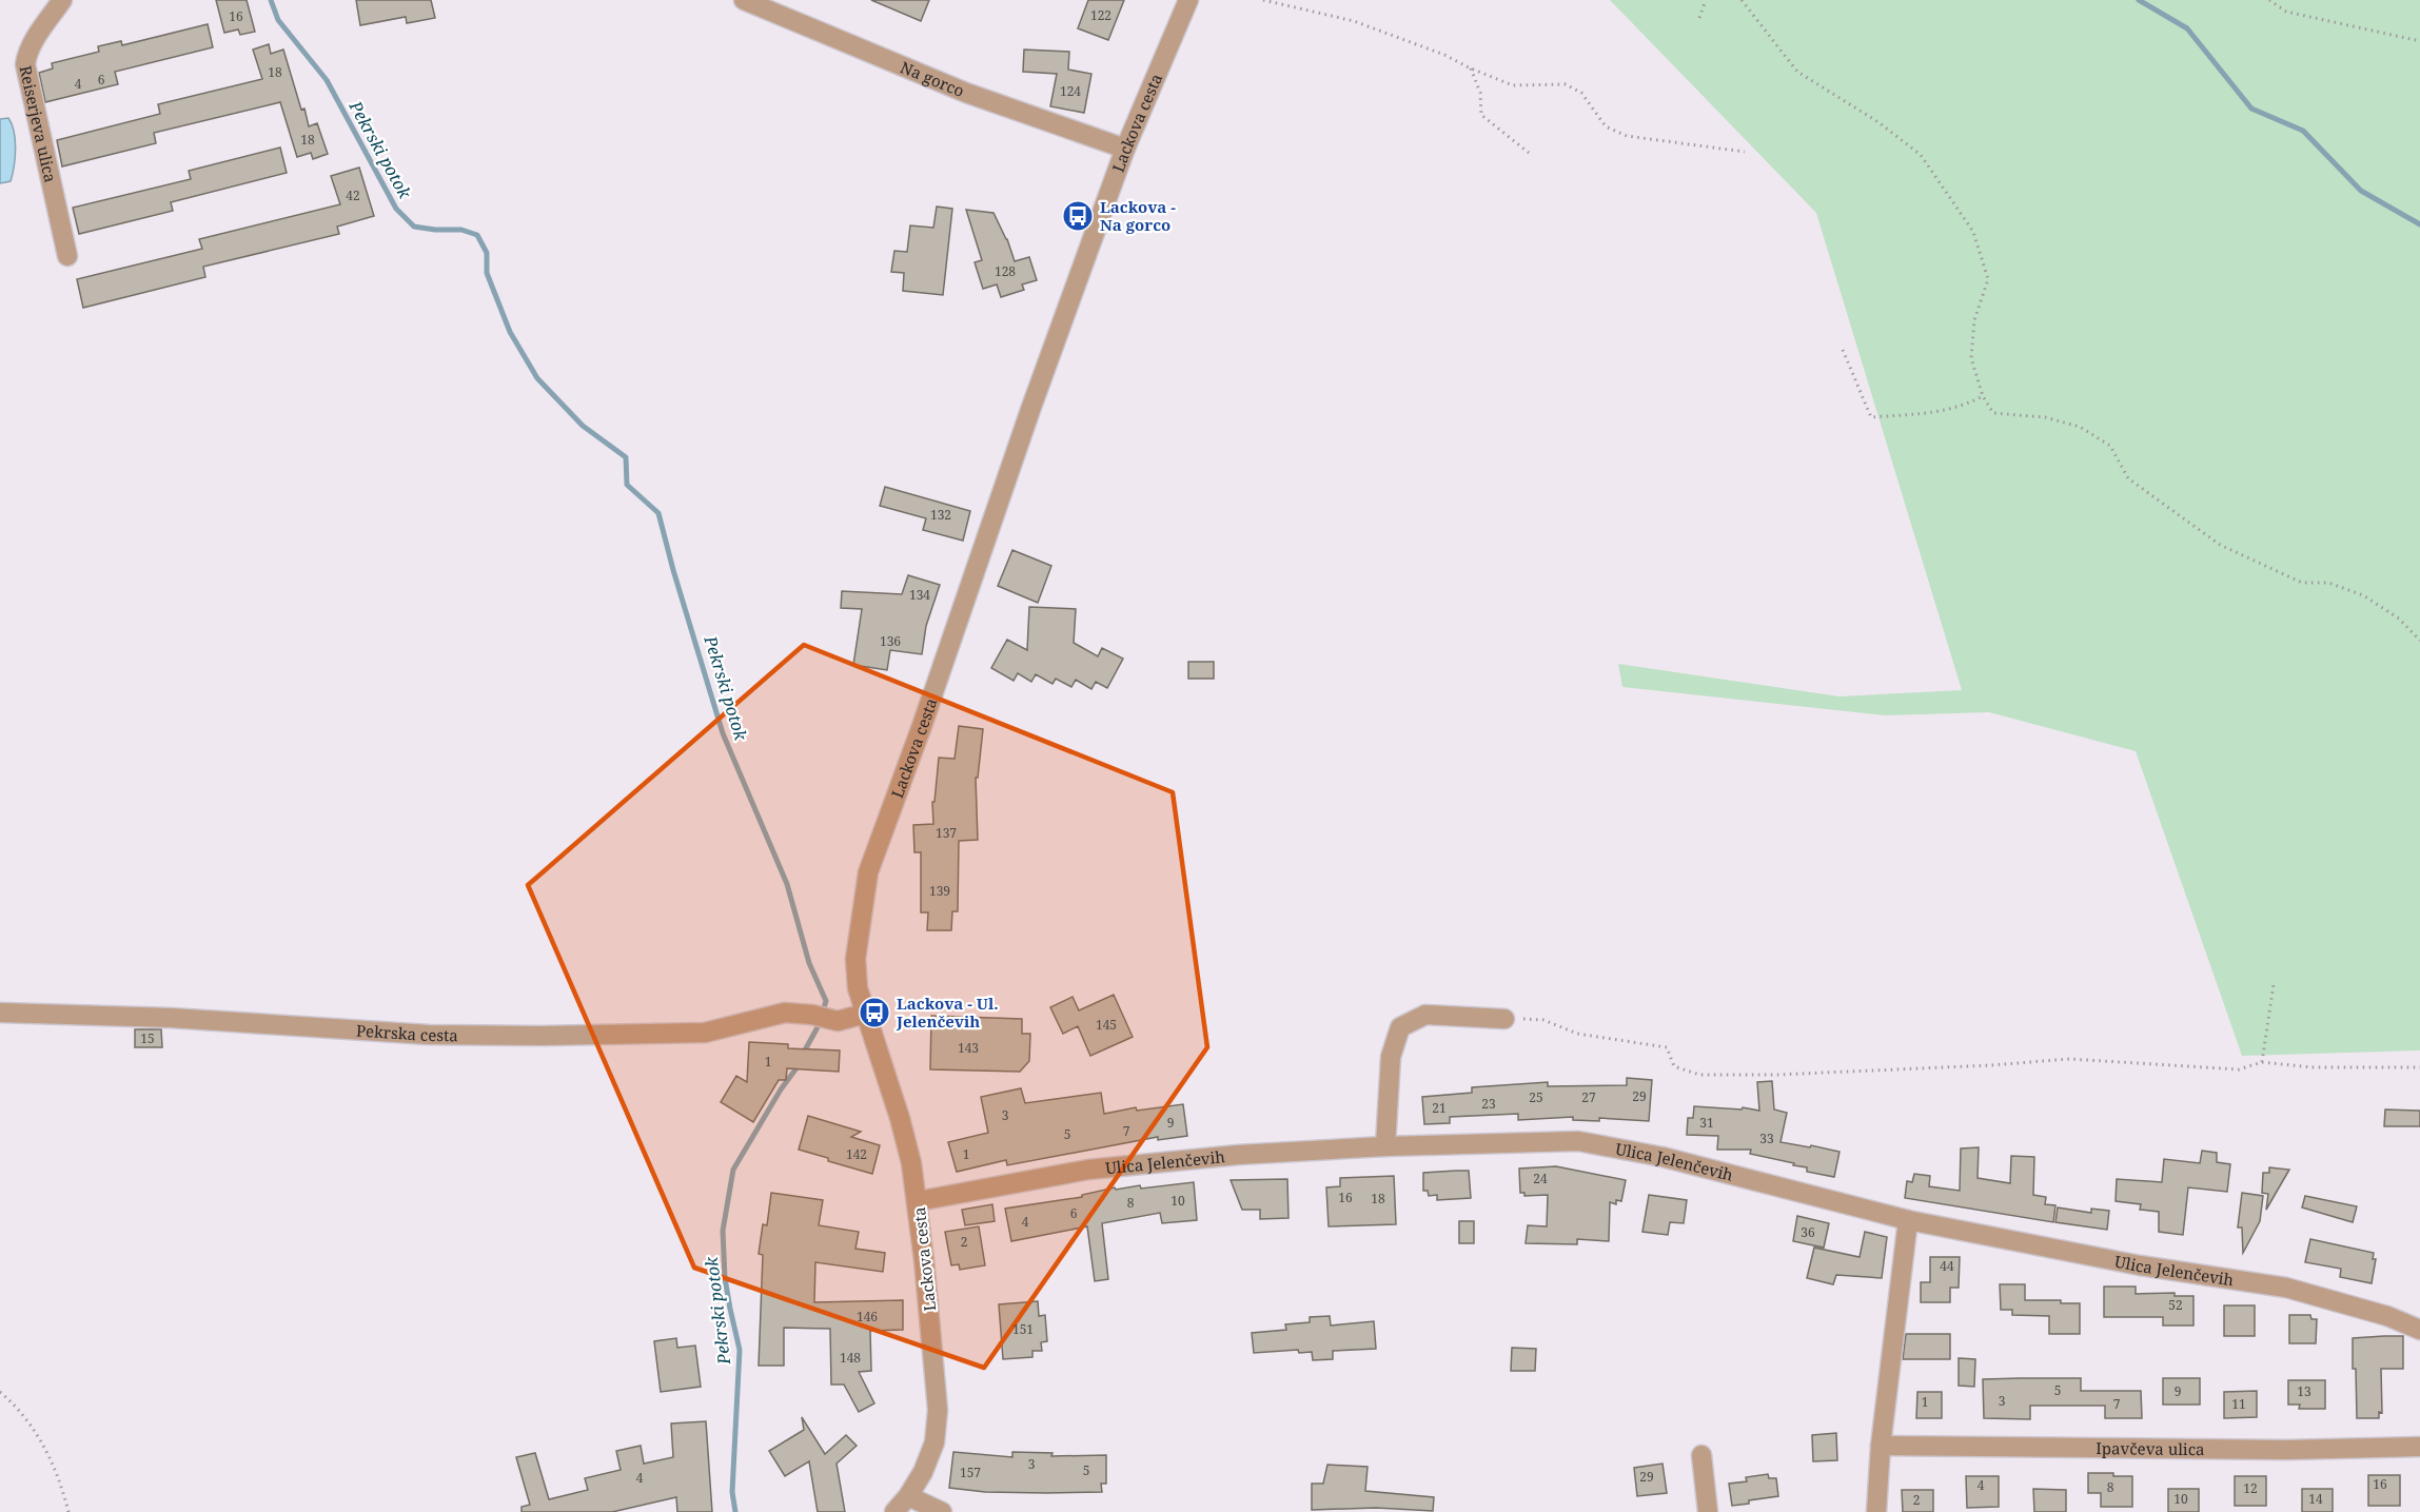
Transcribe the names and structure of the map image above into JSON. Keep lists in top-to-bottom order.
{
  "streets": {
    "street": [
      "Na gorco",
      "Lackova cesta",
      "Reiserjeva ulica",
      "Pekrska cesta",
      "Ulica Jelenčevih",
      "Ipavčeva ulica"
    ]
  },
  "crossings": [
    ["Na gorco", "Lackova cesta"],
    ["Lackova cesta", "Pekrska cesta"],
    ["Lackova cesta", "Ulica Jelenčevih"]
  ],
  "water": ["Pekrski potok"],
  "places": {
    "bus stop": ["Lackova - Na gorco", "Lackova - Ul. Jelenčevih"]
  },
  "house_numbers": [
    "122",
    "16",
    "18",
    "6",
    "4",
    "124",
    "18",
    "42",
    "128",
    "132",
    "134",
    "136",
    "137",
    "139",
    "145",
    "15",
    "143",
    "1",
    "29",
    "25",
    "27",
    "23",
    "21",
    "3",
    "9",
    "31",
    "7",
    "5",
    "33",
    "142",
    "1",
    "24",
    "16",
    "18",
    "10",
    "8",
    "6",
    "4",
    "36",
    "2",
    "44",
    "52",
    "146",
    "151",
    "148",
    "5",
    "9",
    "13",
    "3",
    "1",
    "7",
    "11",
    "3",
    "5",
    "157",
    "29",
    "4",
    "16",
    "4",
    "8",
    "12",
    "10",
    "14",
    "2"
  ]
}
